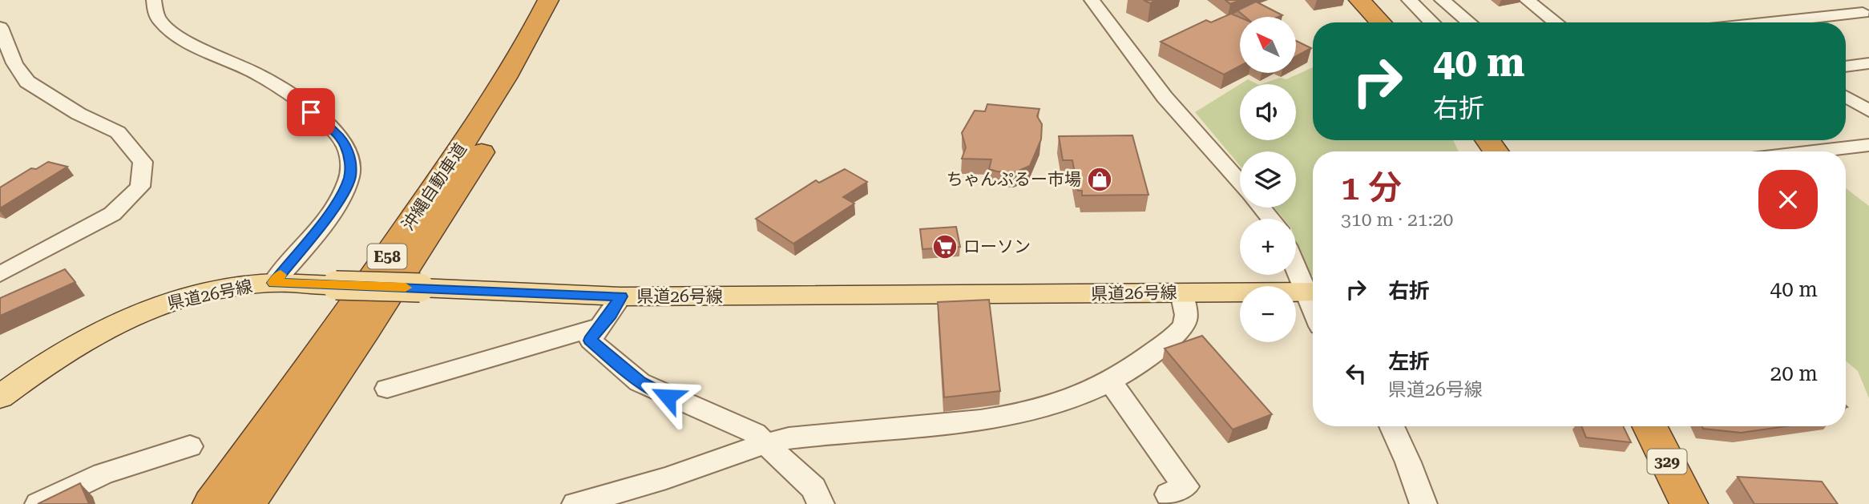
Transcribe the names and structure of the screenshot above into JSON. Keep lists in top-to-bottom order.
{
  "streets": {
    "highway": ["沖縄自動車道", "E58", "329"],
    "main road": ["県道26号線"]
  },
  "places": {
    "shop": ["ちゃんぷるー市場"],
    "supermarket": ["ローソン"]
  },
  "north": "top left",
  "page": {
    "map_buttons": ["+", "−"],
    "turn": ["40 m", "右折"],
    "heading": ["1 分", "310 m · 21:20"],
    "list": [
      {
        "name": "右折",
        "value": "40 m"
      },
      {
        "name": "左折",
        "note": "県道26号線",
        "value": "20 m"
      }
    ]
  }
}
